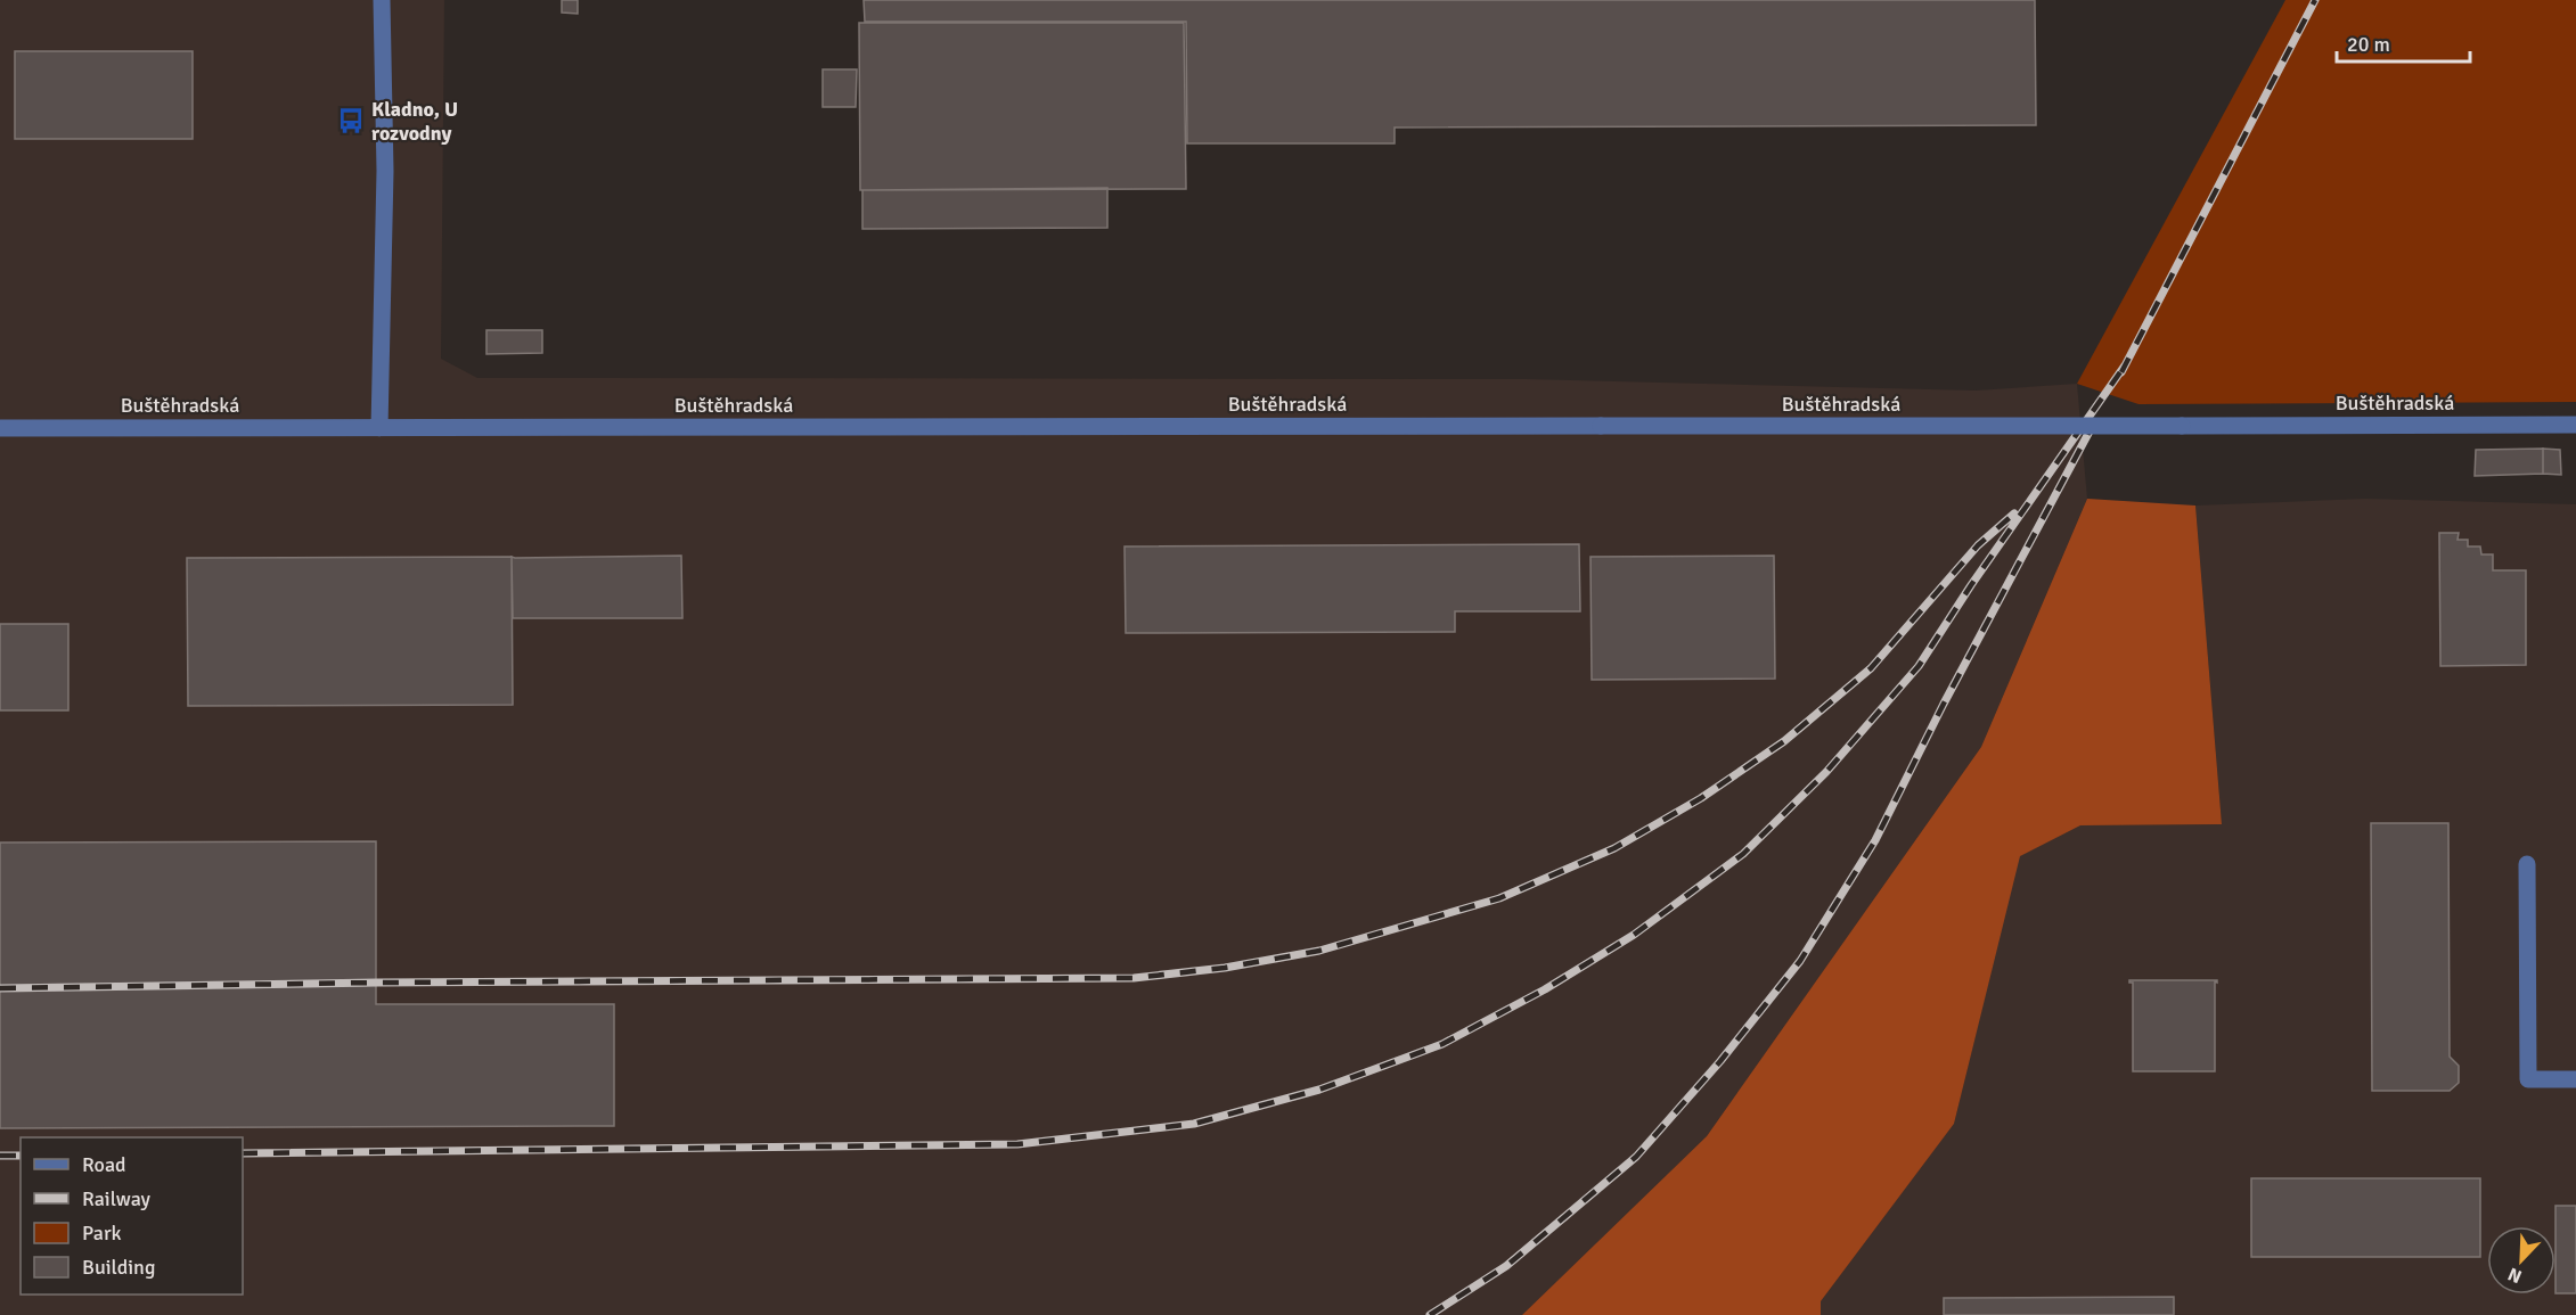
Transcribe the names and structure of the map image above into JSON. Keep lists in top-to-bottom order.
{
  "streets": {
    "street": ["Buštěhradská"]
  },
  "places": {
    "bus stop": ["Kladno, U rozvodny"]
  },
  "legend": [
    "Road",
    "Railway",
    "Park",
    "Building"
  ],
  "scale_bar": "20 m",
  "north": "bottom left"
}
